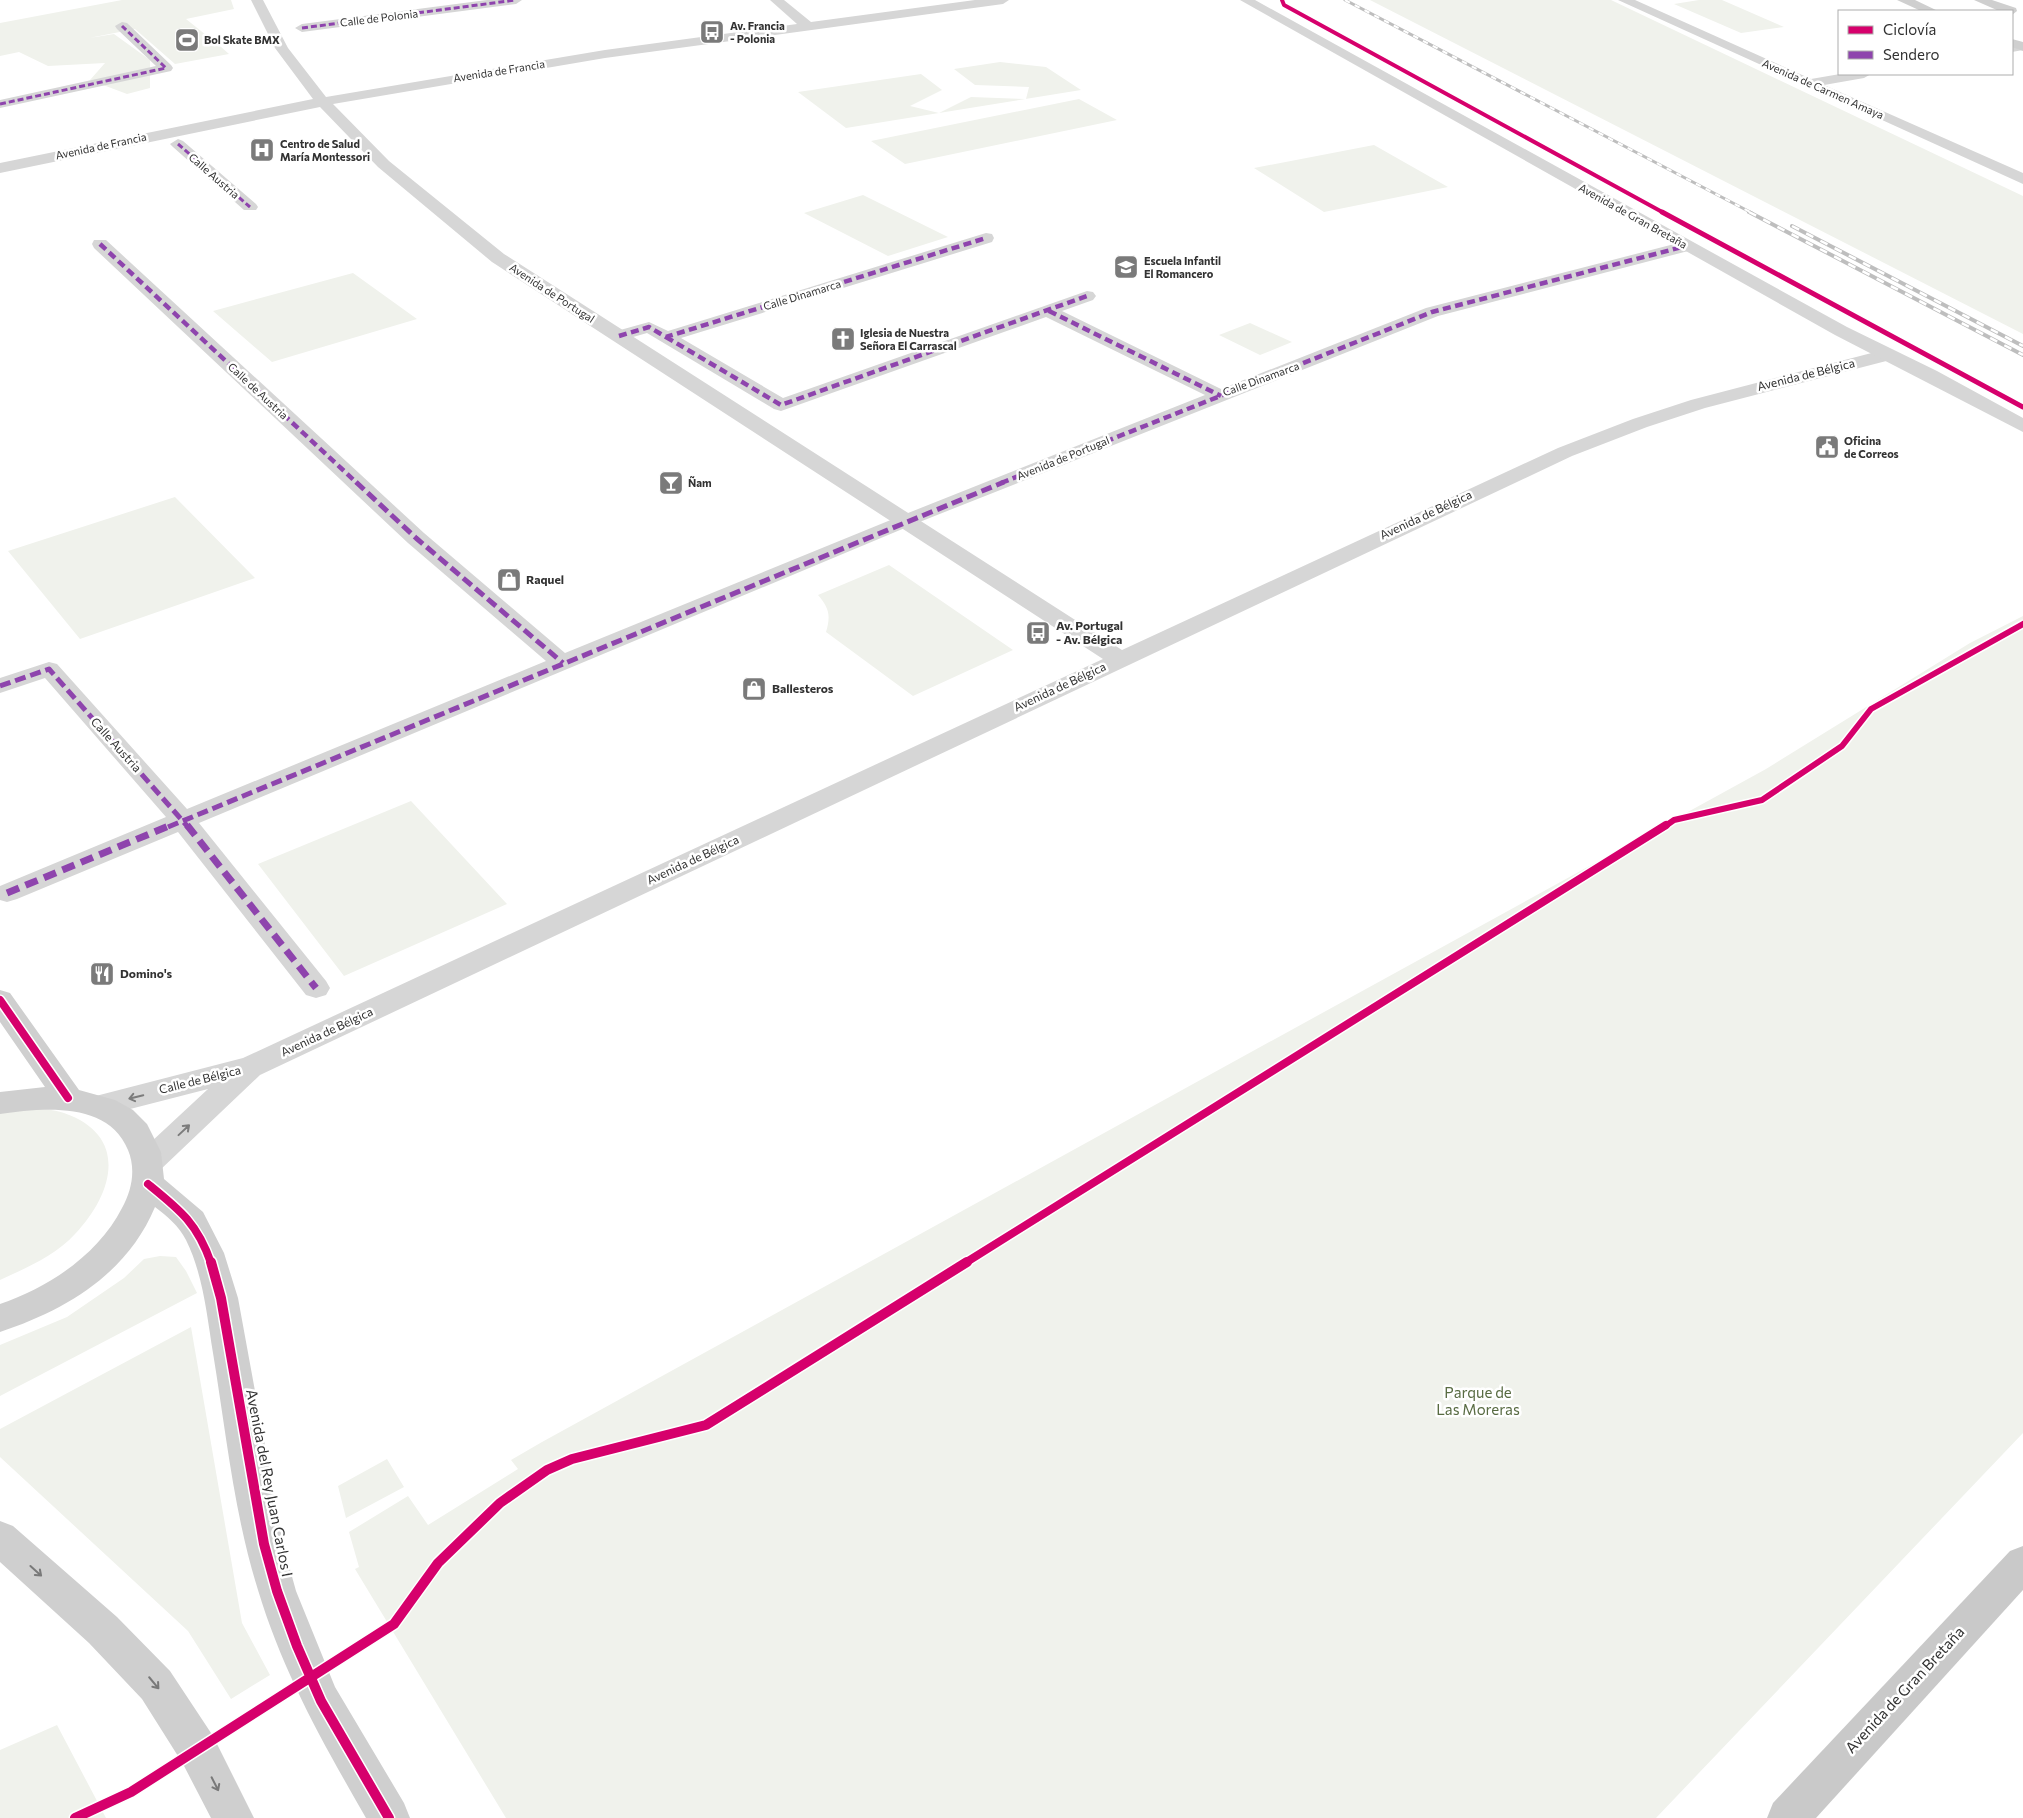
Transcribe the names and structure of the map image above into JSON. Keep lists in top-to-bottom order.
{
  "streets": {
    "main road": ["Avenida de Gran Bretaña", "Avenida del Rey Juan Carlos I"],
    "street": [
      "Calle de Polonia",
      "Avenida de Francia",
      "Avenida de Carmen Amaya",
      "Calle Austria",
      "Avenida de Portugal",
      "Calle Dinamarca",
      "Avenida de Bélgica",
      "Calle de Austria",
      "Calle de Bélgica"
    ]
  },
  "crossings": [
    ["Avenida de Francia", "Avenida de Portugal"],
    ["Avenida de Gran Bretaña", "Calle Dinamarca"],
    ["Avenida de Gran Bretaña", "Avenida de Bélgica"],
    ["Avenida de Portugal", "Calle Dinamarca"],
    ["Avenida de Portugal", "Avenida de Bélgica"],
    ["Avenida de Bélgica", "Calle de Bélgica"],
    ["Calle de Bélgica", "Avenida del Rey Juan Carlos I"]
  ],
  "parks": ["Parque de Las Moreras"],
  "places": {
    "bus stop": ["Av. Francia - Polonia", "Av. Portugal - Av. Bélgica"],
    "sports": ["Bol Skate BMX"],
    "hospital": ["Centro de Salud María Montessori"],
    "school or university": ["Escuela Infantil El Romancero"],
    "church": ["Iglesia de Nuestra Señora El Carrascal"],
    "public building": ["Oficina de Correos"],
    "bar": ["Ñam"],
    "shop": ["Raquel", "Ballesteros"],
    "restaurant": ["Domino's"]
  },
  "legend": ["Ciclovía", "Sendero"]
}
